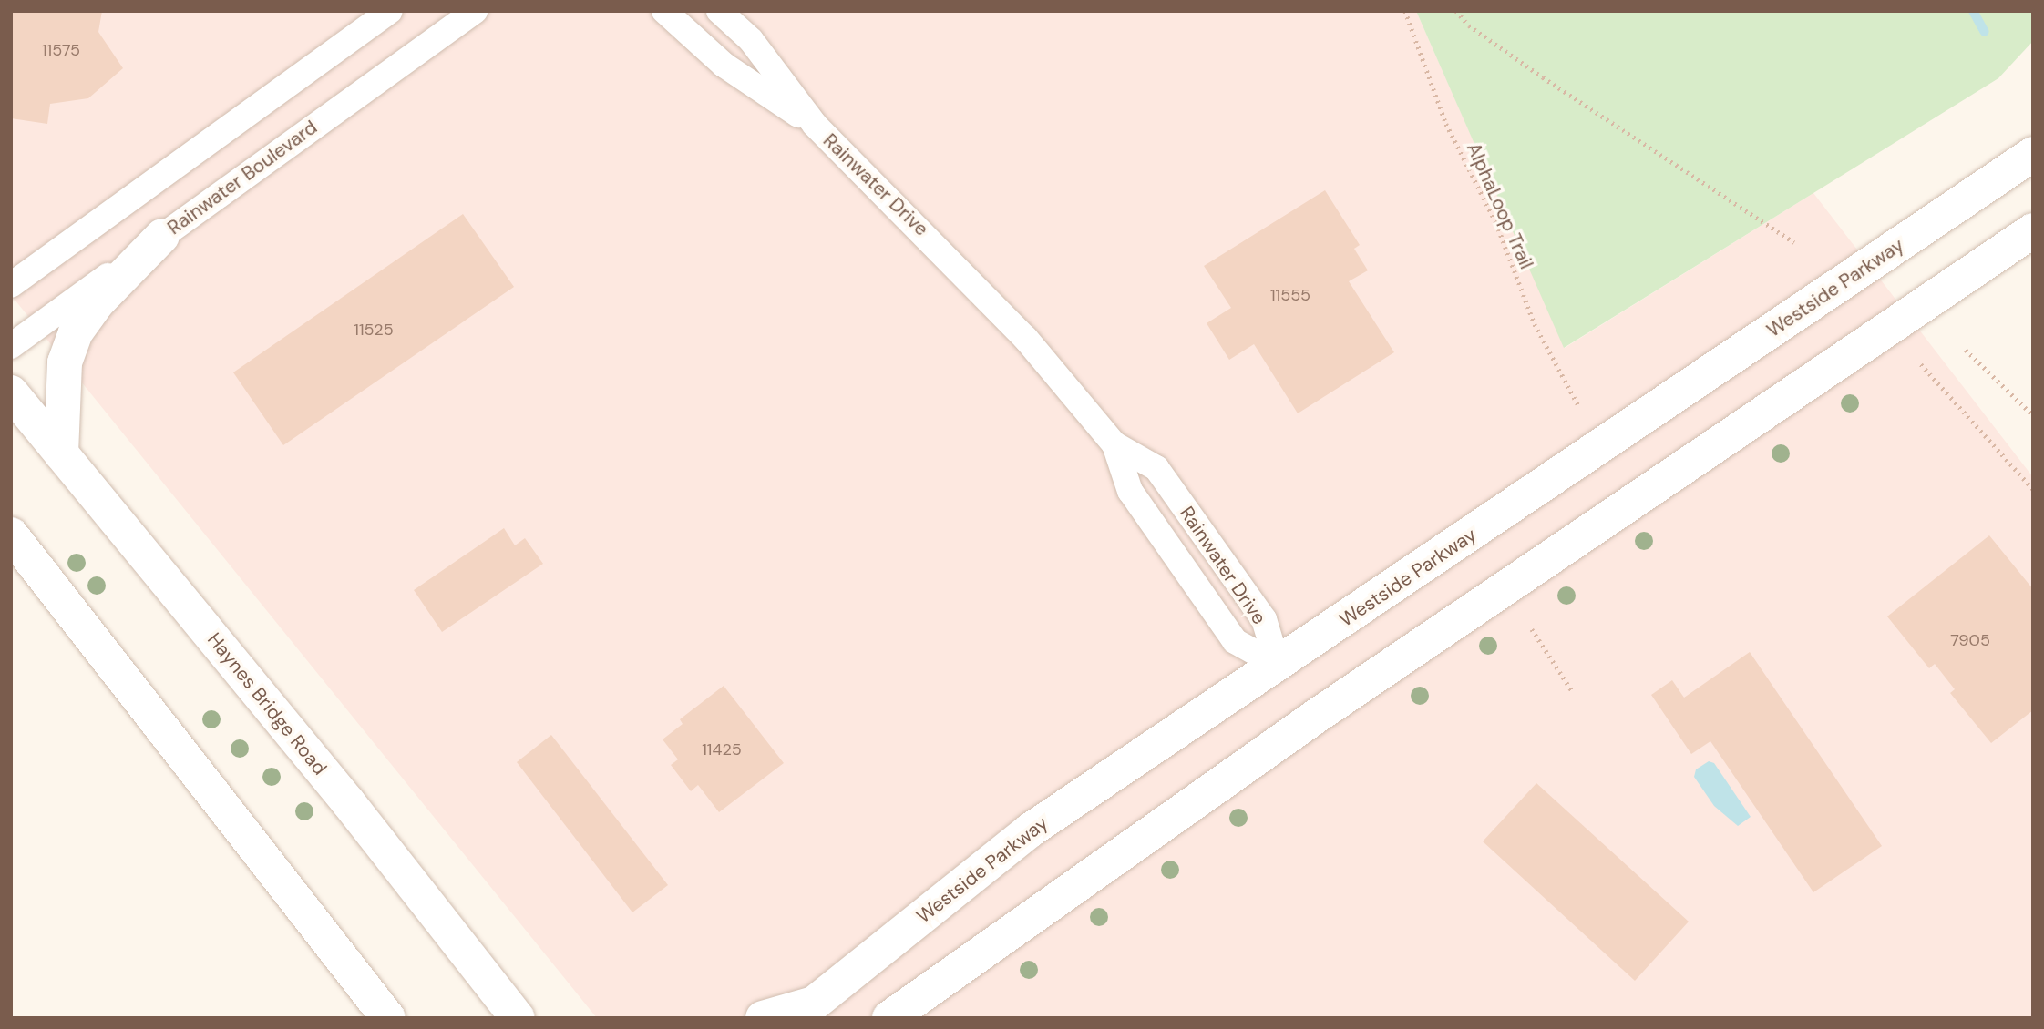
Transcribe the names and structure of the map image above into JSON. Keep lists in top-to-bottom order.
{
  "streets": {
    "main road": ["Westside Parkway", "Haynes Bridge Road"],
    "street": ["Rainwater Boulevard", "Rainwater Drive"],
    "path": ["AlphaLoop Trail"]
  },
  "crossings": [
    ["Rainwater Drive", "Westside Parkway"]
  ],
  "house_numbers": [
    "11575",
    "11555",
    "11525",
    "7905",
    "11425"
  ]
}
